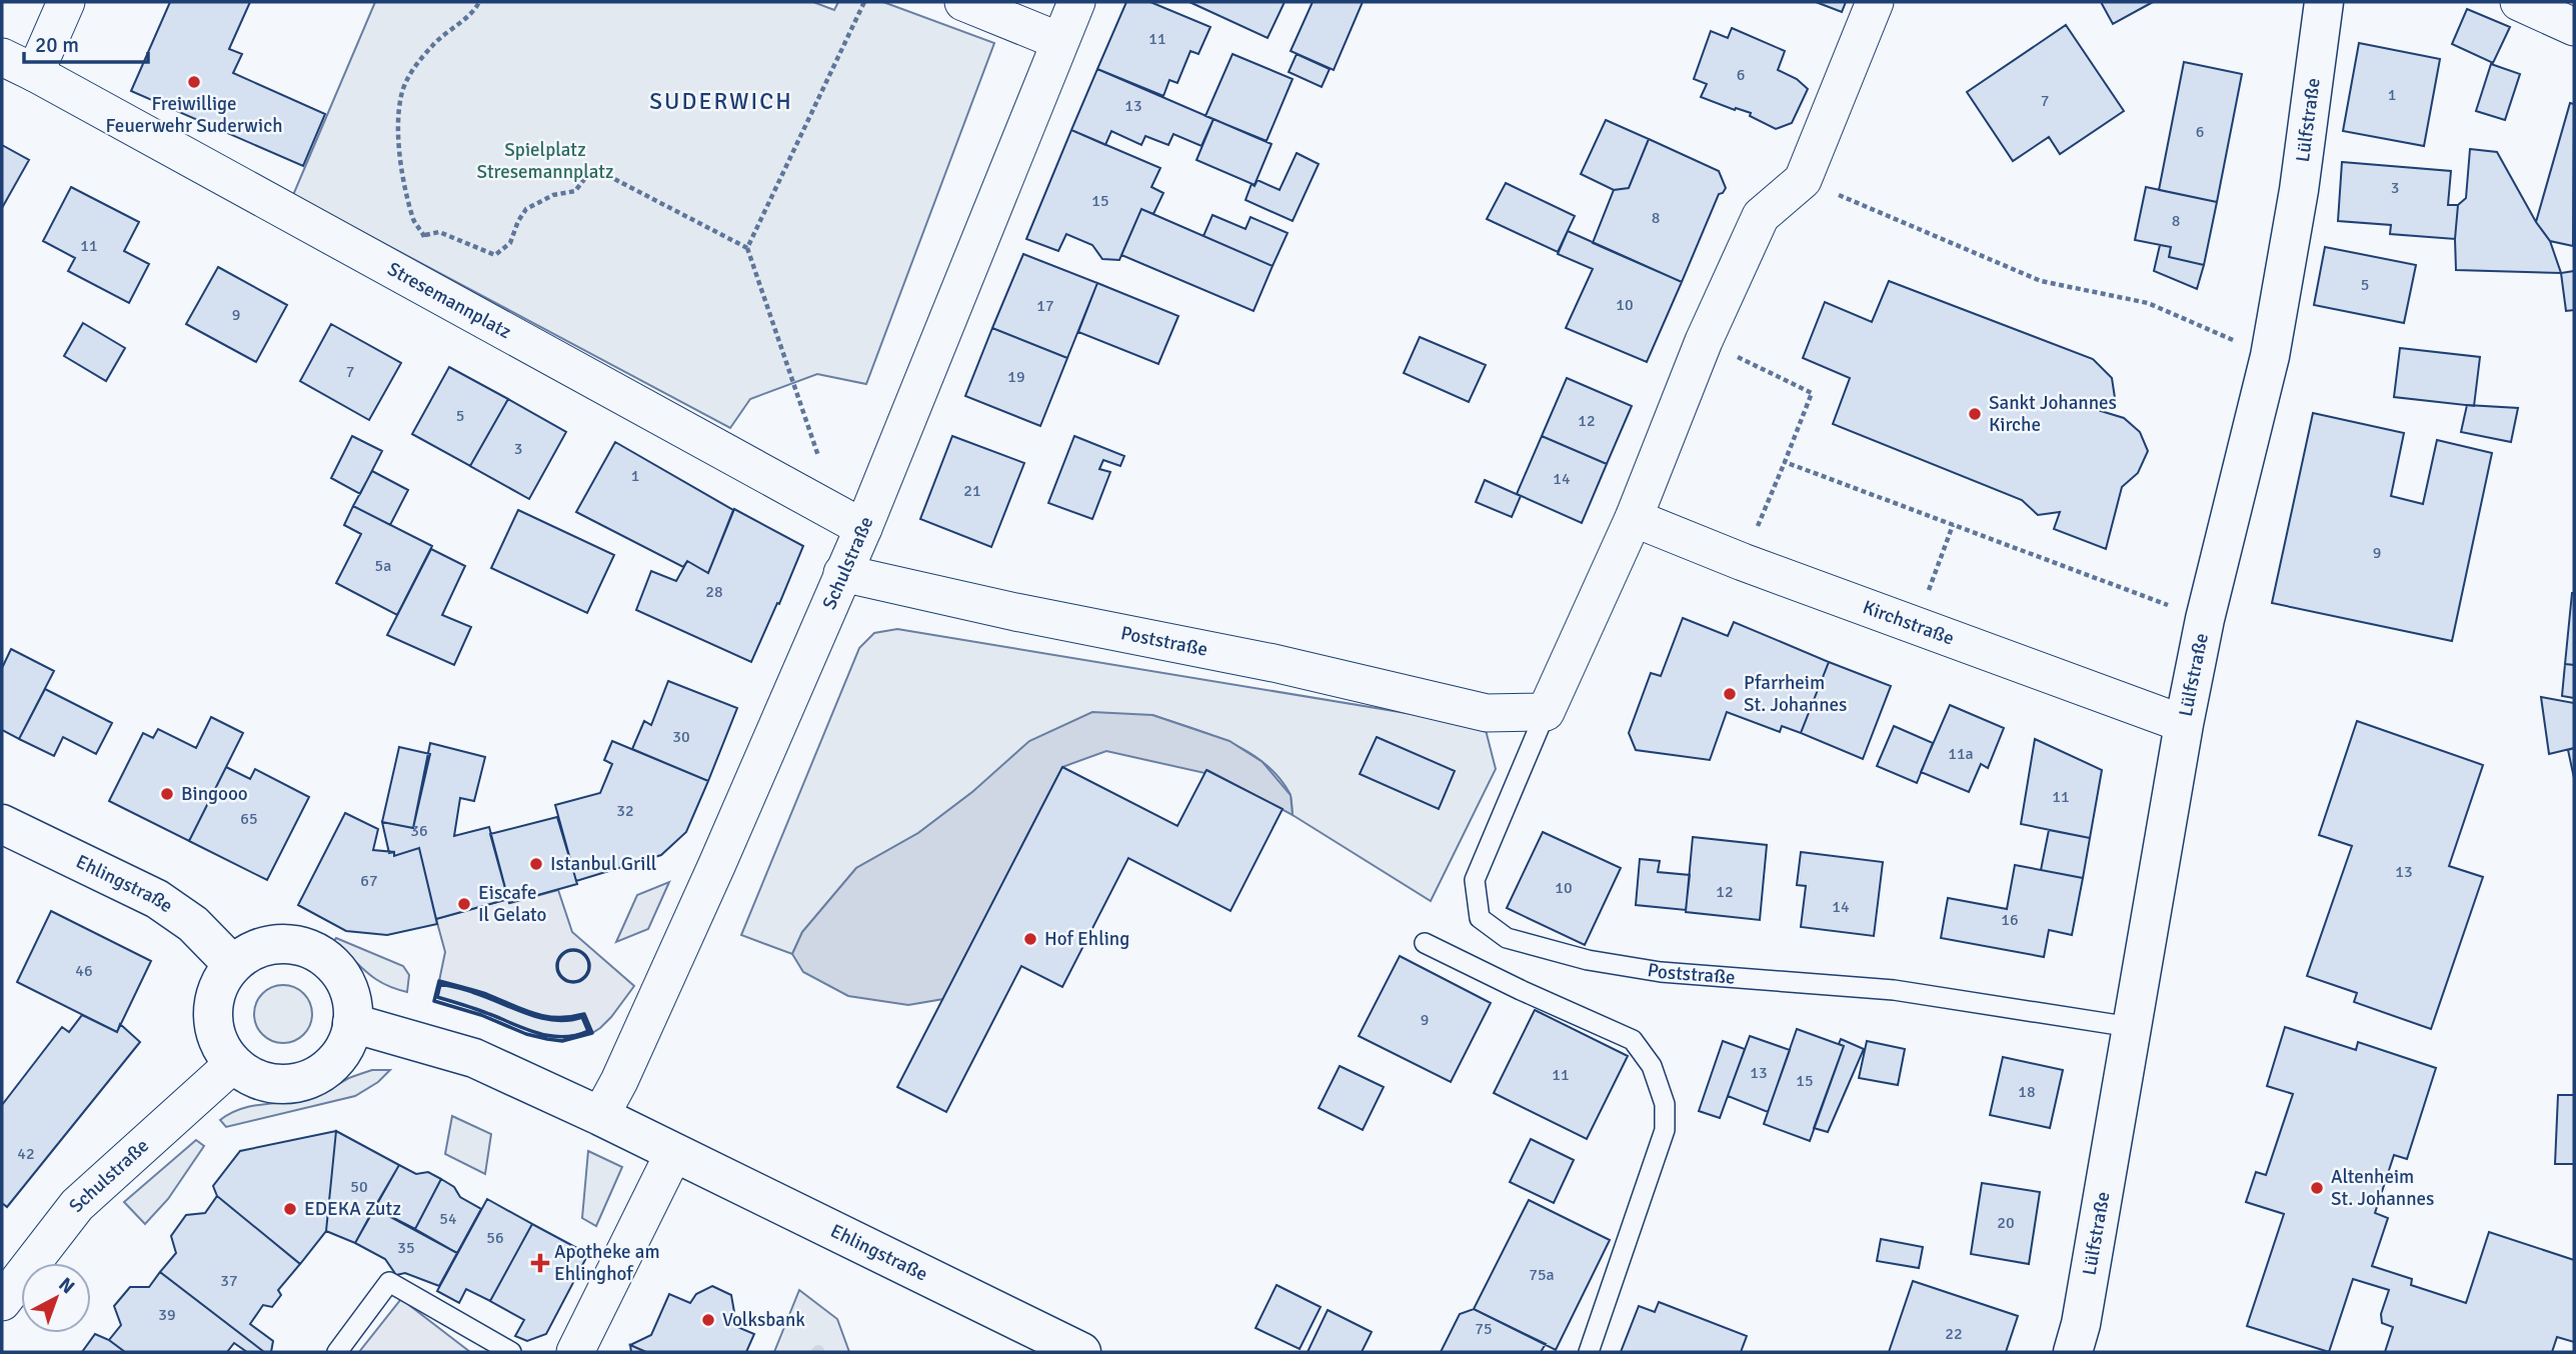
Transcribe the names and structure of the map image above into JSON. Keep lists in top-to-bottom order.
{
  "streets": {
    "street": [
      "Lülfstraße",
      "Stresemannplatz",
      "Schulstraße",
      "Kirchstraße",
      "Poststraße",
      "Ehlingstraße"
    ]
  },
  "crossings": [
    ["Lülfstraße", "Kirchstraße"],
    ["Lülfstraße", "Poststraße"],
    ["Stresemannplatz", "Schulstraße"],
    ["Schulstraße", "Poststraße"],
    ["Schulstraße", "Ehlingstraße"]
  ],
  "districts": ["SUDERWICH"],
  "parks": ["Spielplatz Stresemannplatz"],
  "places": {
    "other": [
      "Freiwillige Feuerwehr Suderwich",
      "Sankt Johannes Kirche",
      "Pfarrheim St. Johannes",
      "Bingooo",
      "Istanbul Grill",
      "Eiscafe Il Gelato",
      "Hof Ehling",
      "Altenheim St. Johannes",
      "EDEKA Zutz",
      "Volksbank"
    ],
    "health": ["Apotheke am Ehlinghof"]
  },
  "house_numbers": [
    "11",
    "6",
    "1",
    "7",
    "13",
    "6",
    "3",
    "15",
    "8",
    "8",
    "11",
    "5",
    "10",
    "17",
    "9",
    "7",
    "19",
    "5",
    "12",
    "3",
    "1",
    "14",
    "21",
    "9",
    "5a",
    "28",
    "30",
    "11a",
    "11",
    "32",
    "65",
    "36",
    "13",
    "67",
    "10",
    "12",
    "14",
    "16",
    "46",
    "9",
    "13",
    "11",
    "15",
    "18",
    "42",
    "50",
    "54",
    "20",
    "56",
    "35",
    "75a",
    "37",
    "39",
    "75",
    "22"
  ],
  "scale_bar": "20 m",
  "north": "top right"
}
